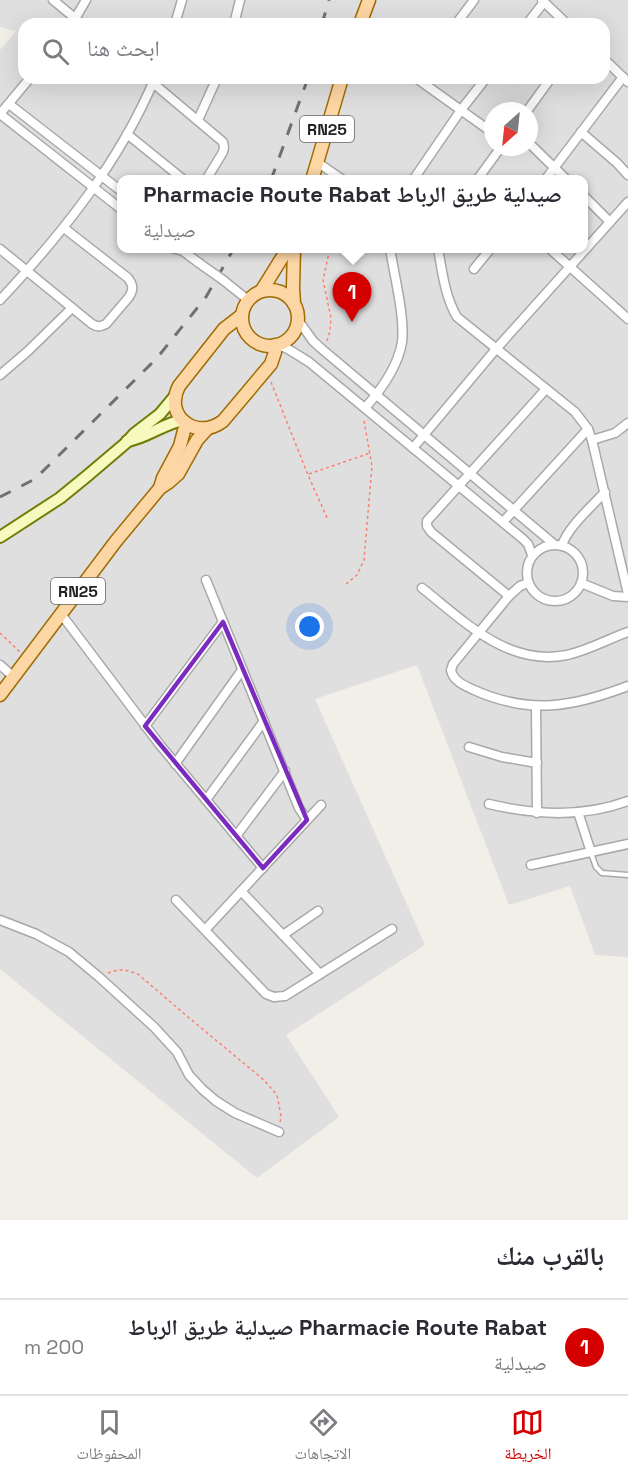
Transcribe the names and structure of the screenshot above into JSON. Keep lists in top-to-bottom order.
{
  "streets": {
    "main road": ["RN25"]
  },
  "north": "bottom left",
  "page": {
    "search": "ابحث هنا",
    "popup": ["Pharmacie Route Rabat صيدلية طريق الرباط", "صيدلية"],
    "pins": "1",
    "heading": "بالقرب منك",
    "list": [
      {
        "mark": "1",
        "name": "Pharmacie Route Rabat صيدلية طريق الرباط",
        "note": "صيدلية",
        "value": "200 m"
      }
    ],
    "nav": ["الخريطة", "الاتجاهات", "المحفوظات"]
  }
}
